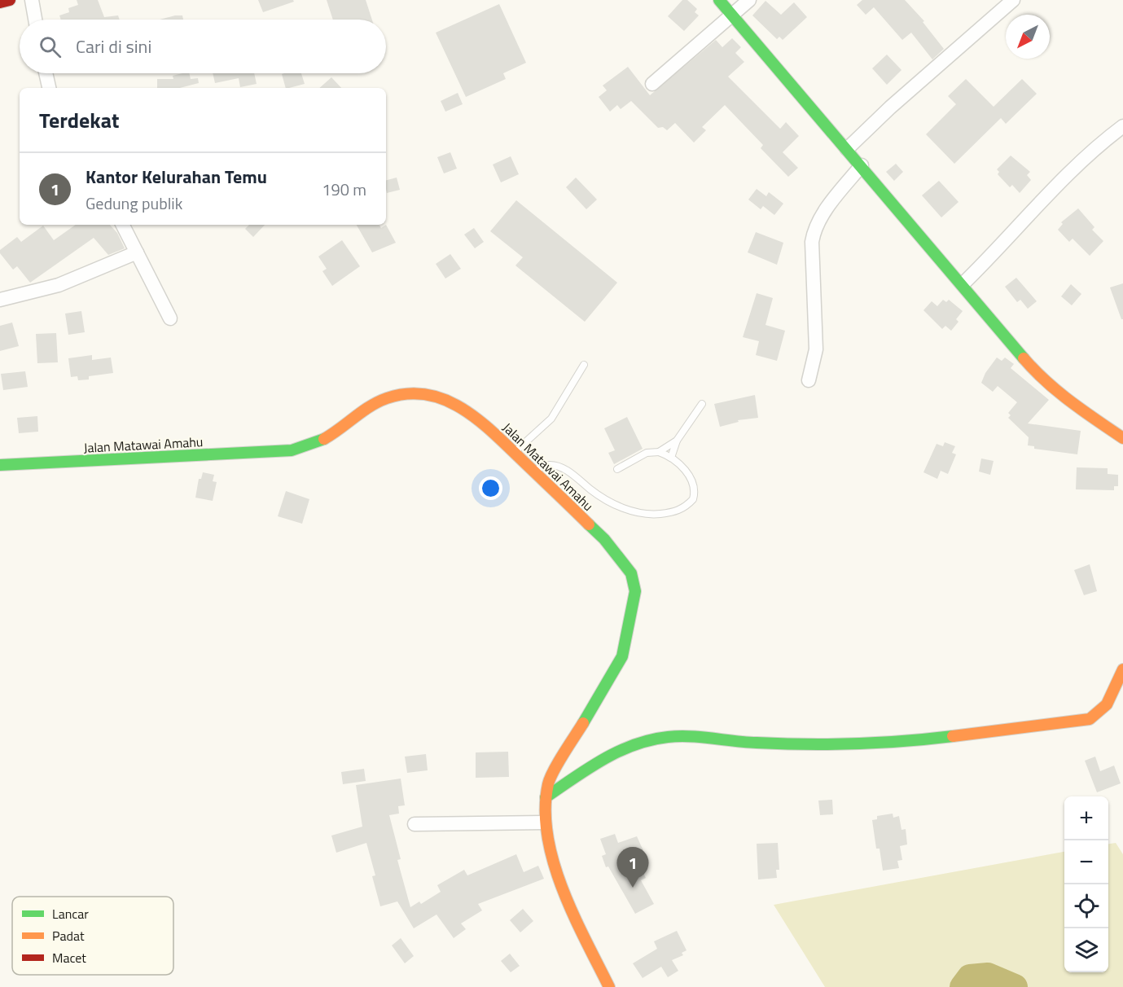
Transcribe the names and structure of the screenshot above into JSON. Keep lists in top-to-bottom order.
{
  "streets": {
    "main road": ["Jalan Matawai Amahu"]
  },
  "legend": ["Lancar", "Padat", "Macet"],
  "north": "bottom left",
  "page": {
    "search": "Cari di sini",
    "heading": "Terdekat",
    "list": [
      {
        "mark": "1",
        "name": "Kantor Kelurahan Temu",
        "note": "Gedung publik",
        "value": "190 m"
      }
    ],
    "map_buttons": ["+", "−"],
    "pins": "1"
  }
}
